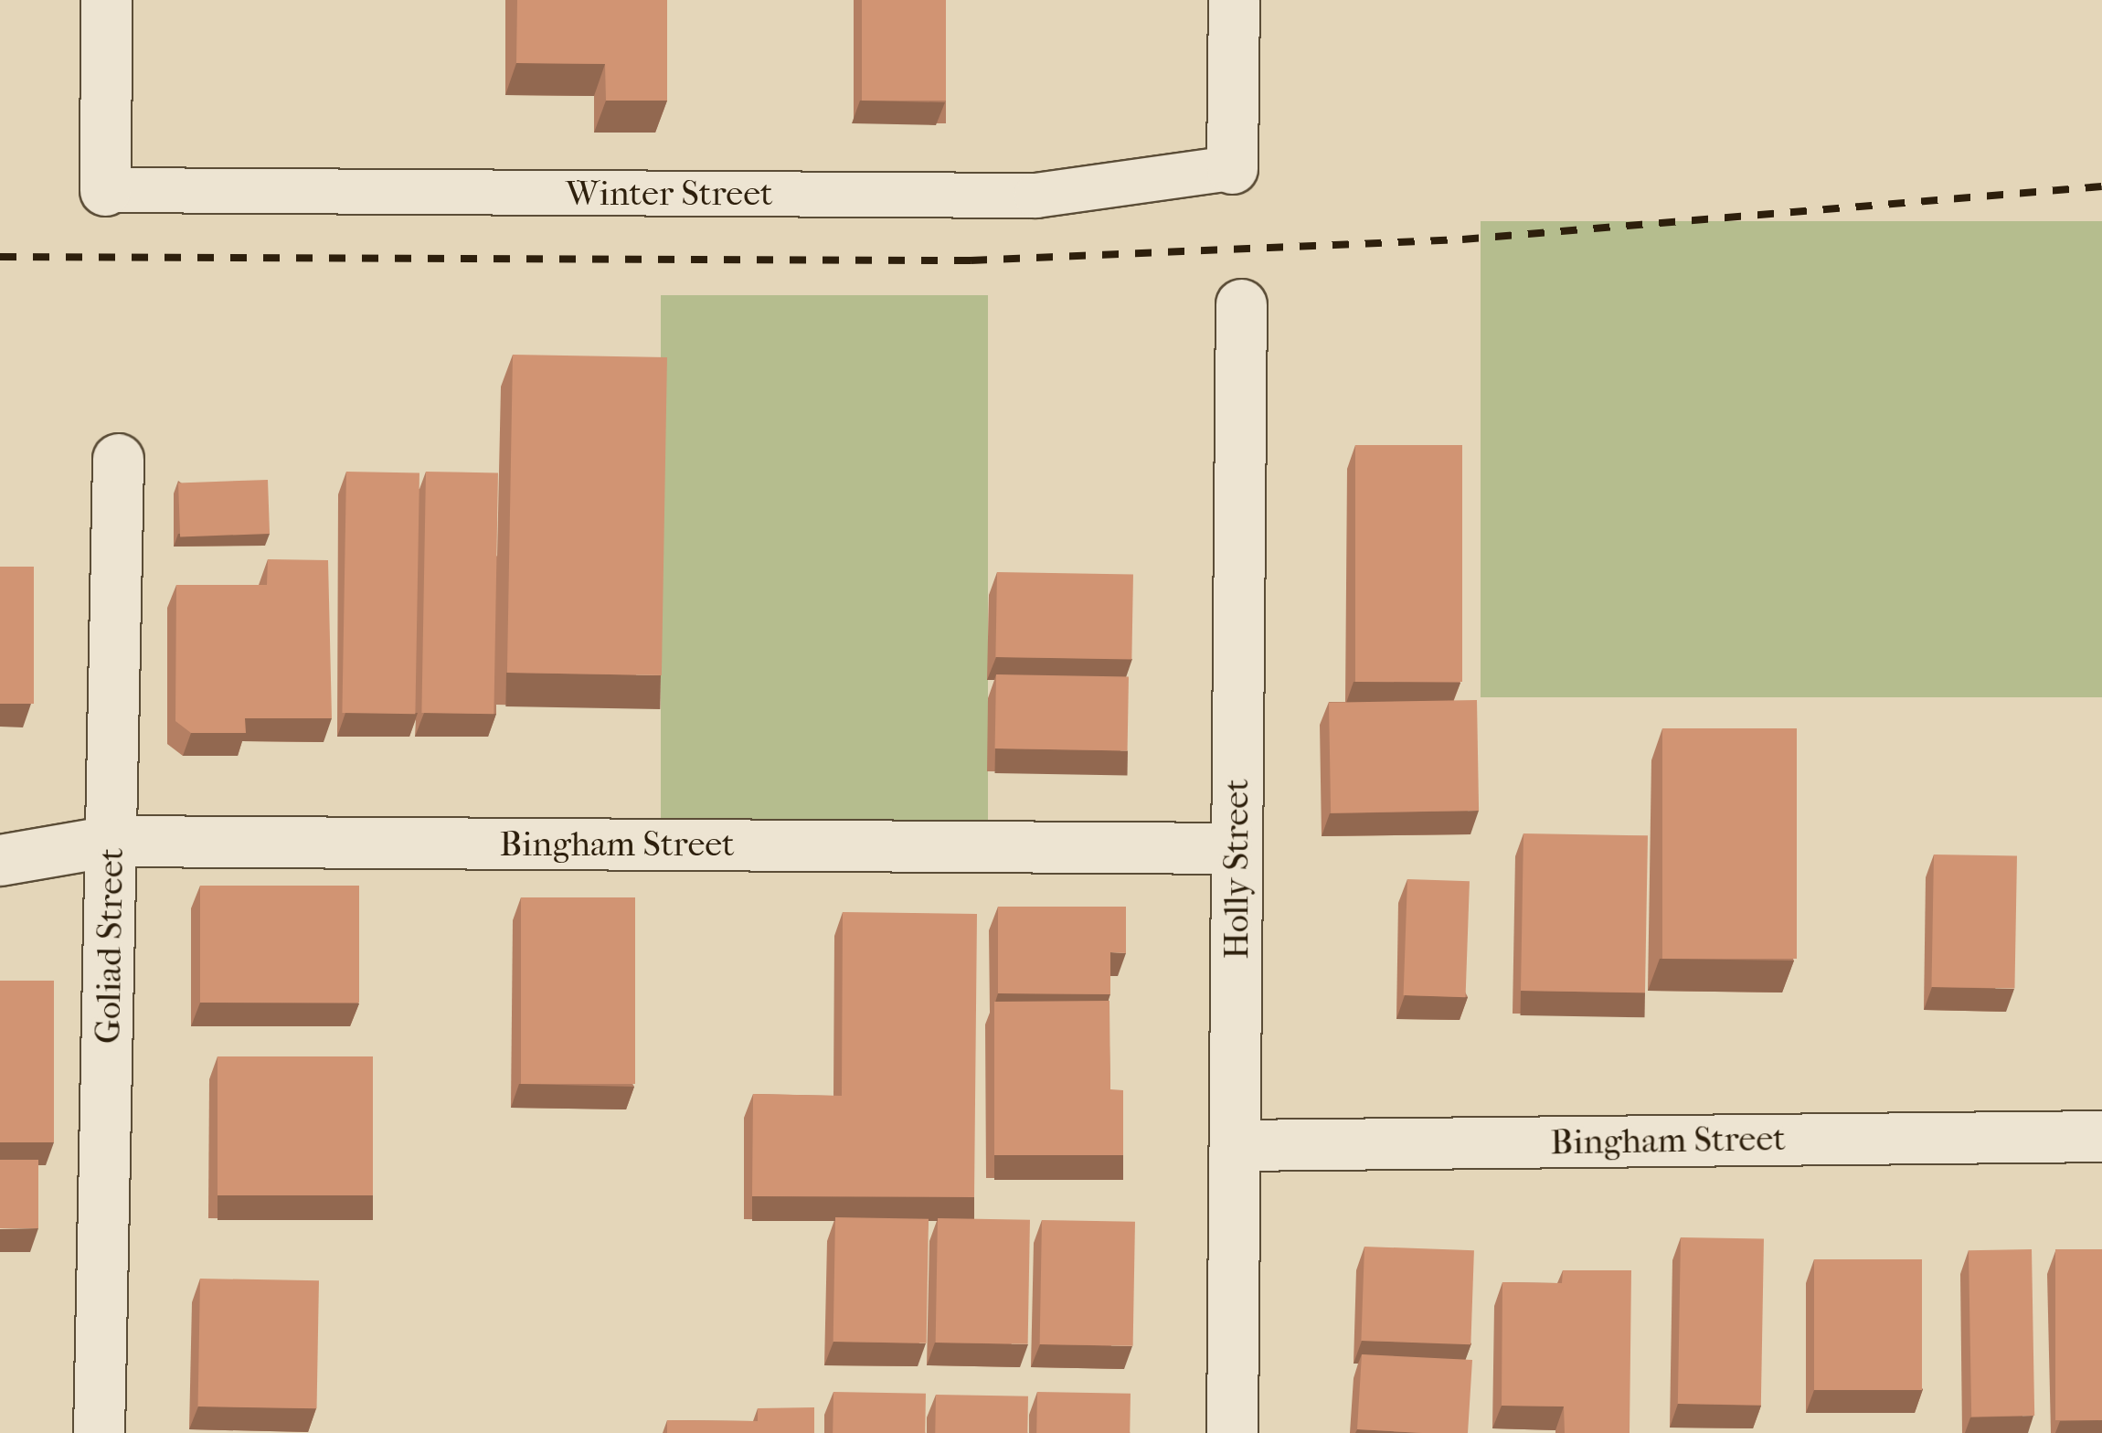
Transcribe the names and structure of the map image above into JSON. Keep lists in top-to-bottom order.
{
  "streets": {
    "street": ["Bingham Street", "Holly Street", "Goliad Street"],
    "lane": ["Winter Street"]
  },
  "crossings": [
    ["Bingham Street", "Holly Street"],
    ["Bingham Street", "Goliad Street"]
  ]
}
